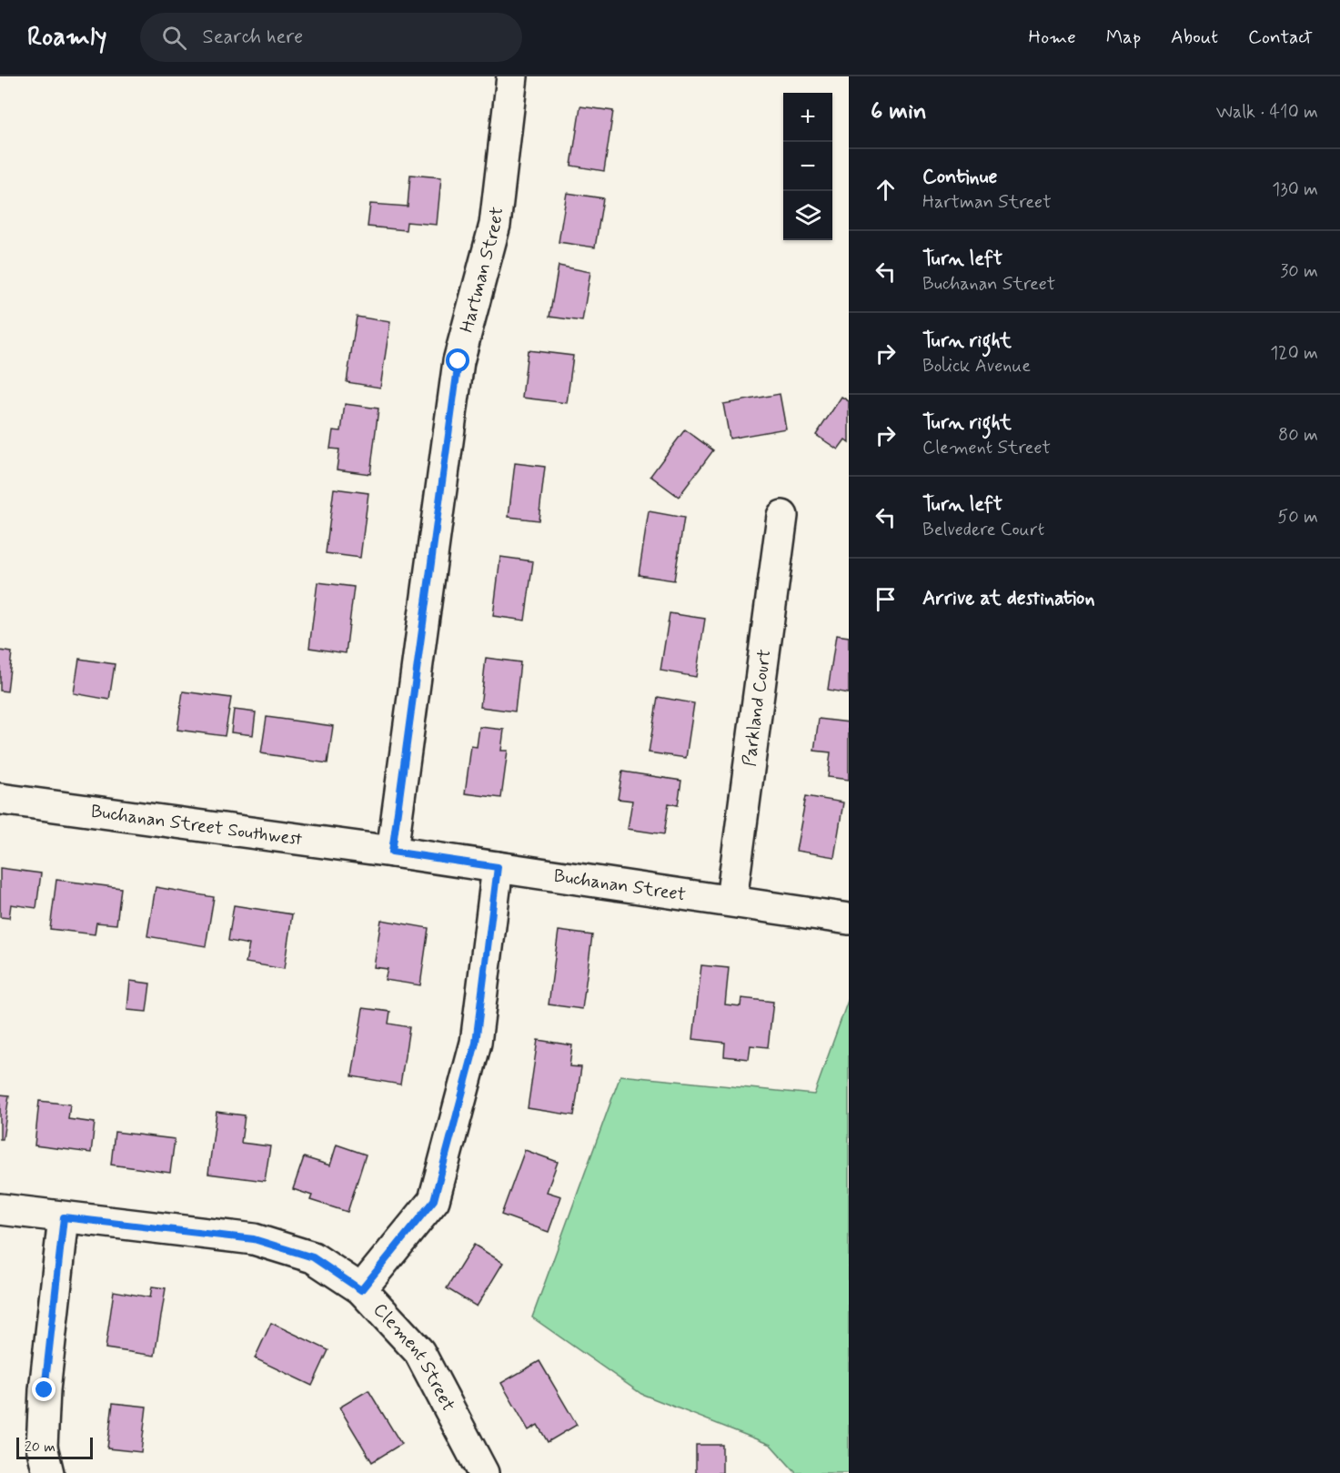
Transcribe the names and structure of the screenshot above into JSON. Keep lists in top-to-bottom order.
{
  "streets": {
    "street": [
      "Hartman Street",
      "Parkland Court",
      "Buchanan Street Southwest",
      "Buchanan Street",
      "Clement Street"
    ]
  },
  "crossings": [
    ["Hartman Street", "Buchanan Street Southwest"],
    ["Hartman Street", "Buchanan Street"],
    ["Parkland Court", "Buchanan Street"],
    ["Buchanan Street Southwest", "Buchanan Street"]
  ],
  "scale_bar": "20 m",
  "page": {
    "header": "Roamly",
    "search": "Search here",
    "nav": [
      "Home",
      "Map",
      "About",
      "Contact"
    ],
    "heading": ["6 min", "Walk · 410 m"],
    "map_buttons": ["+", "−"],
    "list": [
      ["Continue", "Hartman Street", "130 m"],
      ["Turn left", "Buchanan Street", "30 m"],
      ["Turn right", "Bolick Avenue", "120 m"],
      ["Turn right", "Clement Street", "80 m"],
      ["Turn left", "Belvedere Court", "50 m"],
      "Arrive at destination"
    ],
    "scale": "20 m"
  }
}
